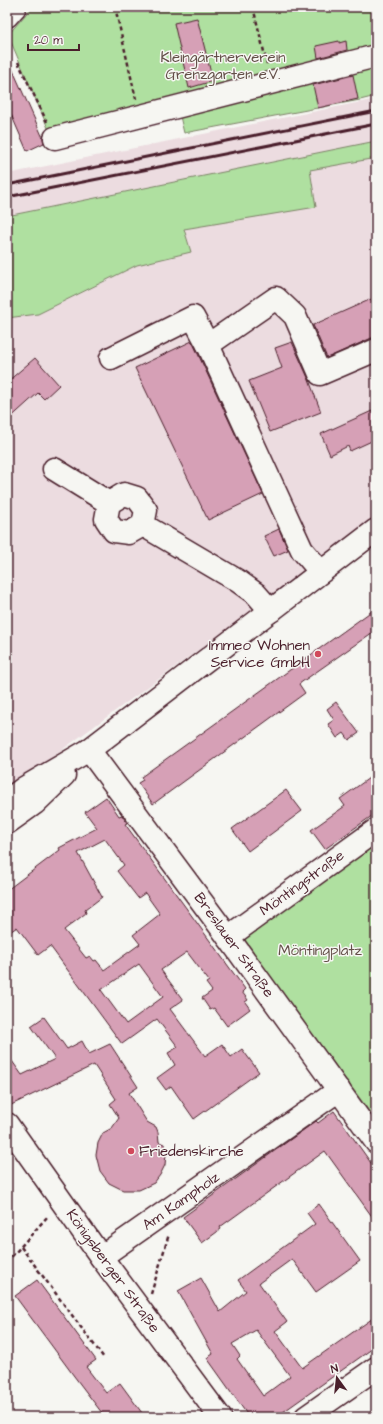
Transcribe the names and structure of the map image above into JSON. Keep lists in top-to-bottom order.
{
  "streets": {
    "street": [
      "Möntingstraße",
      "Breslauer Straße",
      "Am Kampholz",
      "Königsberger Straße"
    ]
  },
  "crossings": [
    ["Möntingstraße", "Breslauer Straße"],
    ["Breslauer Straße", "Am Kampholz"],
    ["Am Kampholz", "Königsberger Straße"]
  ],
  "parks": ["Kleingärtnerverein Grenzgarten e.V.", "Möntingplatz"],
  "places": ["Immeo Wohnen Service GmbH", "Friedenskirche"],
  "scale_bar": "20 m",
  "north": "top"
}
